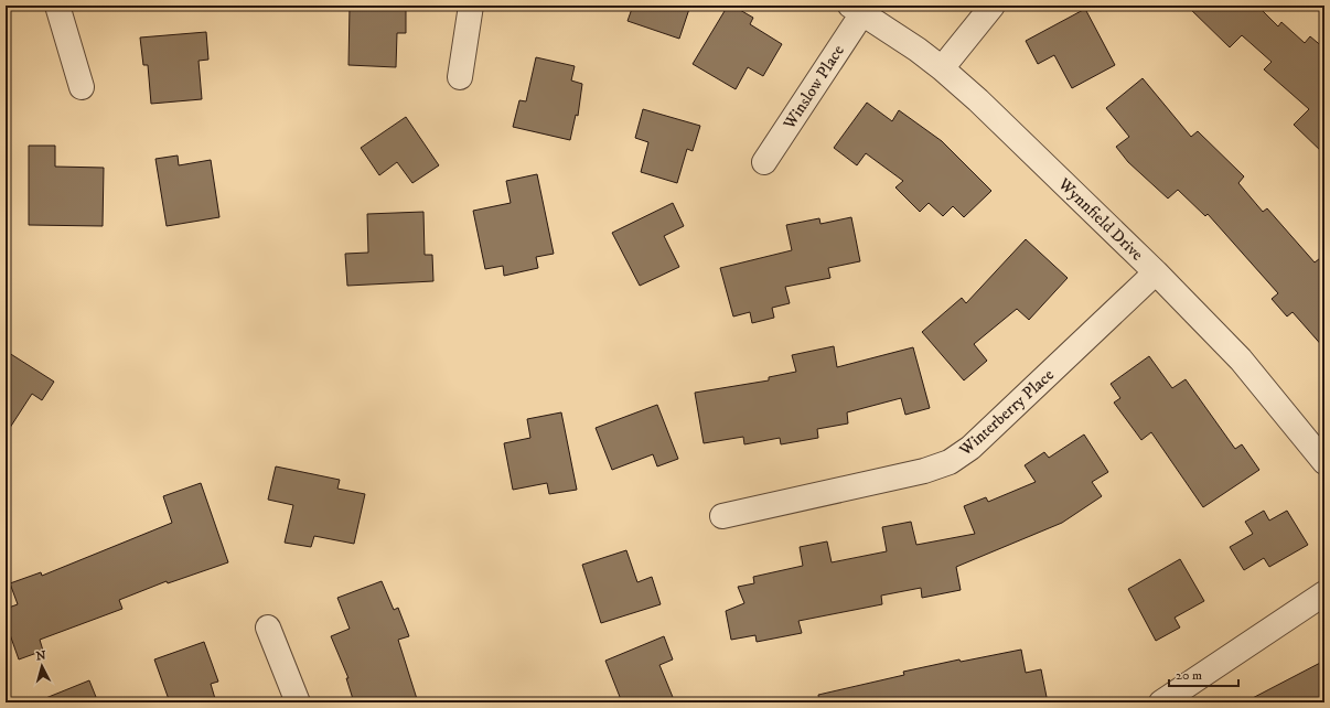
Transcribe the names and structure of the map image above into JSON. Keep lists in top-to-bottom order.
{
  "streets": {
    "street": ["Winslow Place", "Wynnfield Drive", "Winterberry Place"]
  },
  "crossings": [
    ["Winslow Place", "Wynnfield Drive"],
    ["Wynnfield Drive", "Winterberry Place"]
  ],
  "scale_bar": "20 m",
  "north": "top"
}
